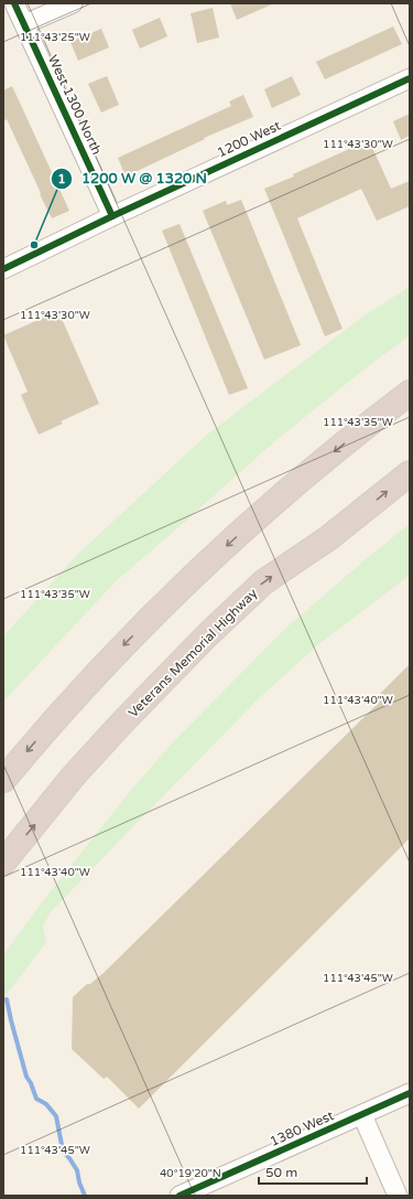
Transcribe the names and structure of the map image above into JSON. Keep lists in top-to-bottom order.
{
  "streets": {
    "highway": ["Veterans Memorial Highway"],
    "street": ["West 1300 North", "1200 West", "1380 West"]
  },
  "crossings": [
    ["West 1300 North", "1200 West"]
  ],
  "places": ["1200 W @ 1320 N"],
  "scale_bar": "50 m",
  "coordinates": [
    "111°43'25\"W",
    "111°43'30\"W",
    "111°43'35\"W",
    "111°43'40\"W",
    "111°43'45\"W",
    "40°19'20\"N"
  ]
}
